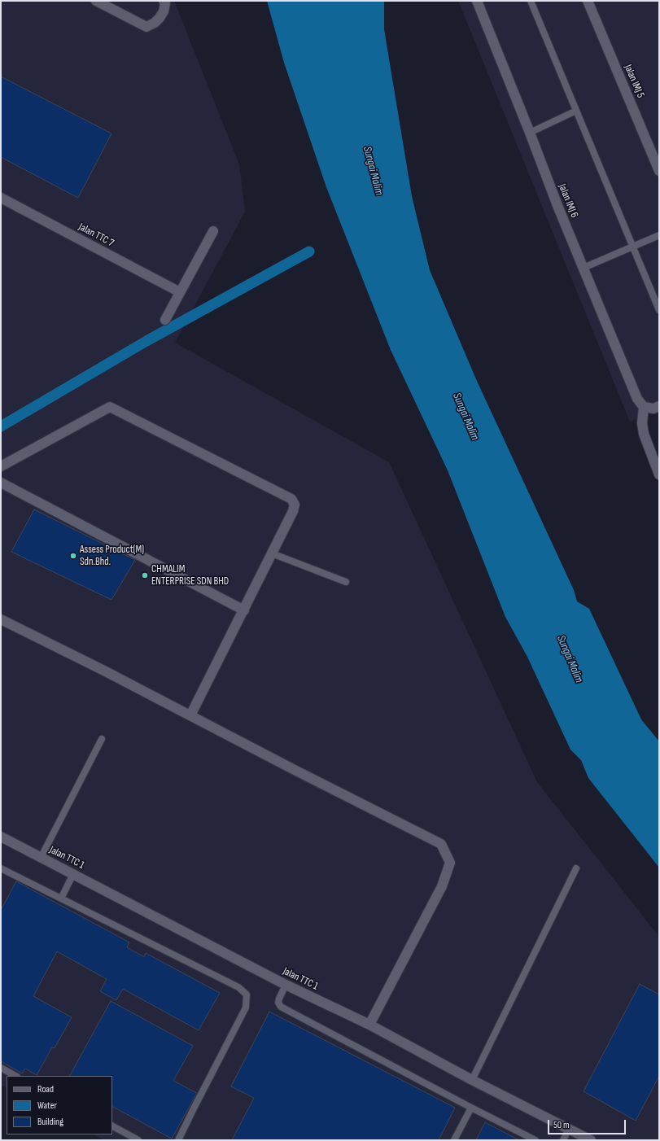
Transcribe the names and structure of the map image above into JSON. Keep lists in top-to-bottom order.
{
  "streets": {
    "street": [
      "Jalan IMJ 5",
      "Jalan IMJ 6",
      "Jalan TTC 7",
      "Jalan TTC 1"
    ]
  },
  "water": ["Sungai Malim"],
  "places": ["Assess Product(M) Sdn.Bhd.", "CHMALIM ENTERPRISE SDN BHD"],
  "legend": ["Road", "Water", "Building"],
  "scale_bar": "50 m"
}
